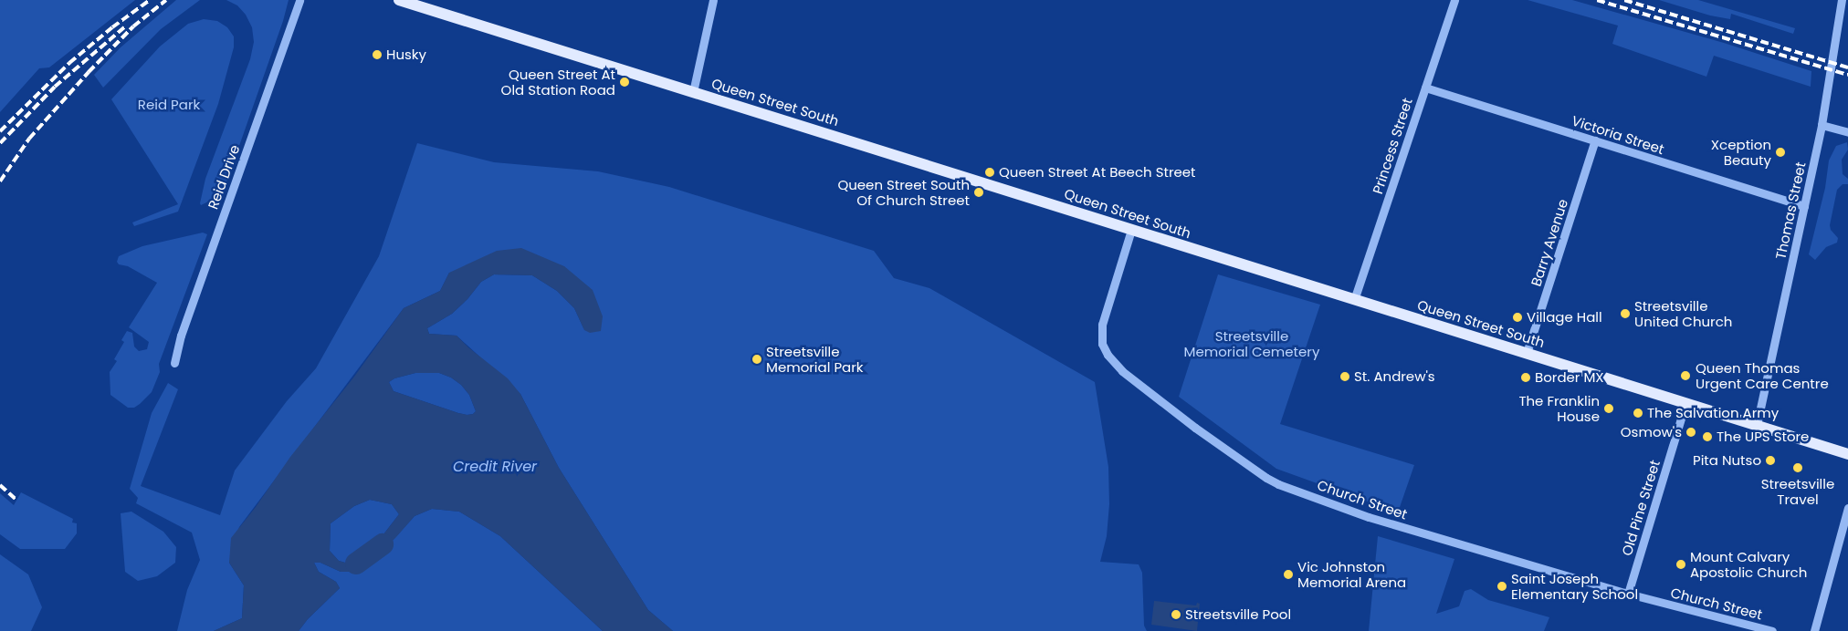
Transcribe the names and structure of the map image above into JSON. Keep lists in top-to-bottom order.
{
  "streets": {
    "main road": ["Queen Street South"],
    "street": [
      "Victoria Street",
      "Princess Street",
      "Reid Drive",
      "Thomas Street",
      "Barry Avenue",
      "Church Street",
      "Old Pine Street"
    ]
  },
  "crossings": [
    ["Queen Street South", "Princess Street"],
    ["Queen Street South", "Thomas Street"],
    ["Queen Street South", "Barry Avenue"],
    ["Queen Street South", "Church Street"],
    ["Queen Street South", "Old Pine Street"],
    ["Victoria Street", "Princess Street"],
    ["Victoria Street", "Thomas Street"],
    ["Victoria Street", "Barry Avenue"],
    ["Church Street", "Old Pine Street"]
  ],
  "water": ["Credit River"],
  "parks": ["Reid Park", "Streetsville Memorial Cemetery"],
  "places": [
    "Husky",
    "Queen Street At Old Station Road",
    "Xception Beauty",
    "Queen Street At Beech Street",
    "Queen Street South Of Church Street",
    "Streetsville United Church",
    "Village Hall",
    "Streetsville Memorial Park",
    "Queen Thomas Urgent Care Centre",
    "St. Andrew's",
    "Border MX",
    "The Franklin House",
    "The Salvation Army",
    "Osmow's",
    "The UPS Store",
    "Pita Nutso",
    "Streetsville Travel",
    "Mount Calvary Apostolic Church",
    "Vic Johnston Memorial Arena",
    "Saint Joseph Elementary School",
    "Streetsville Pool"
  ]
}
